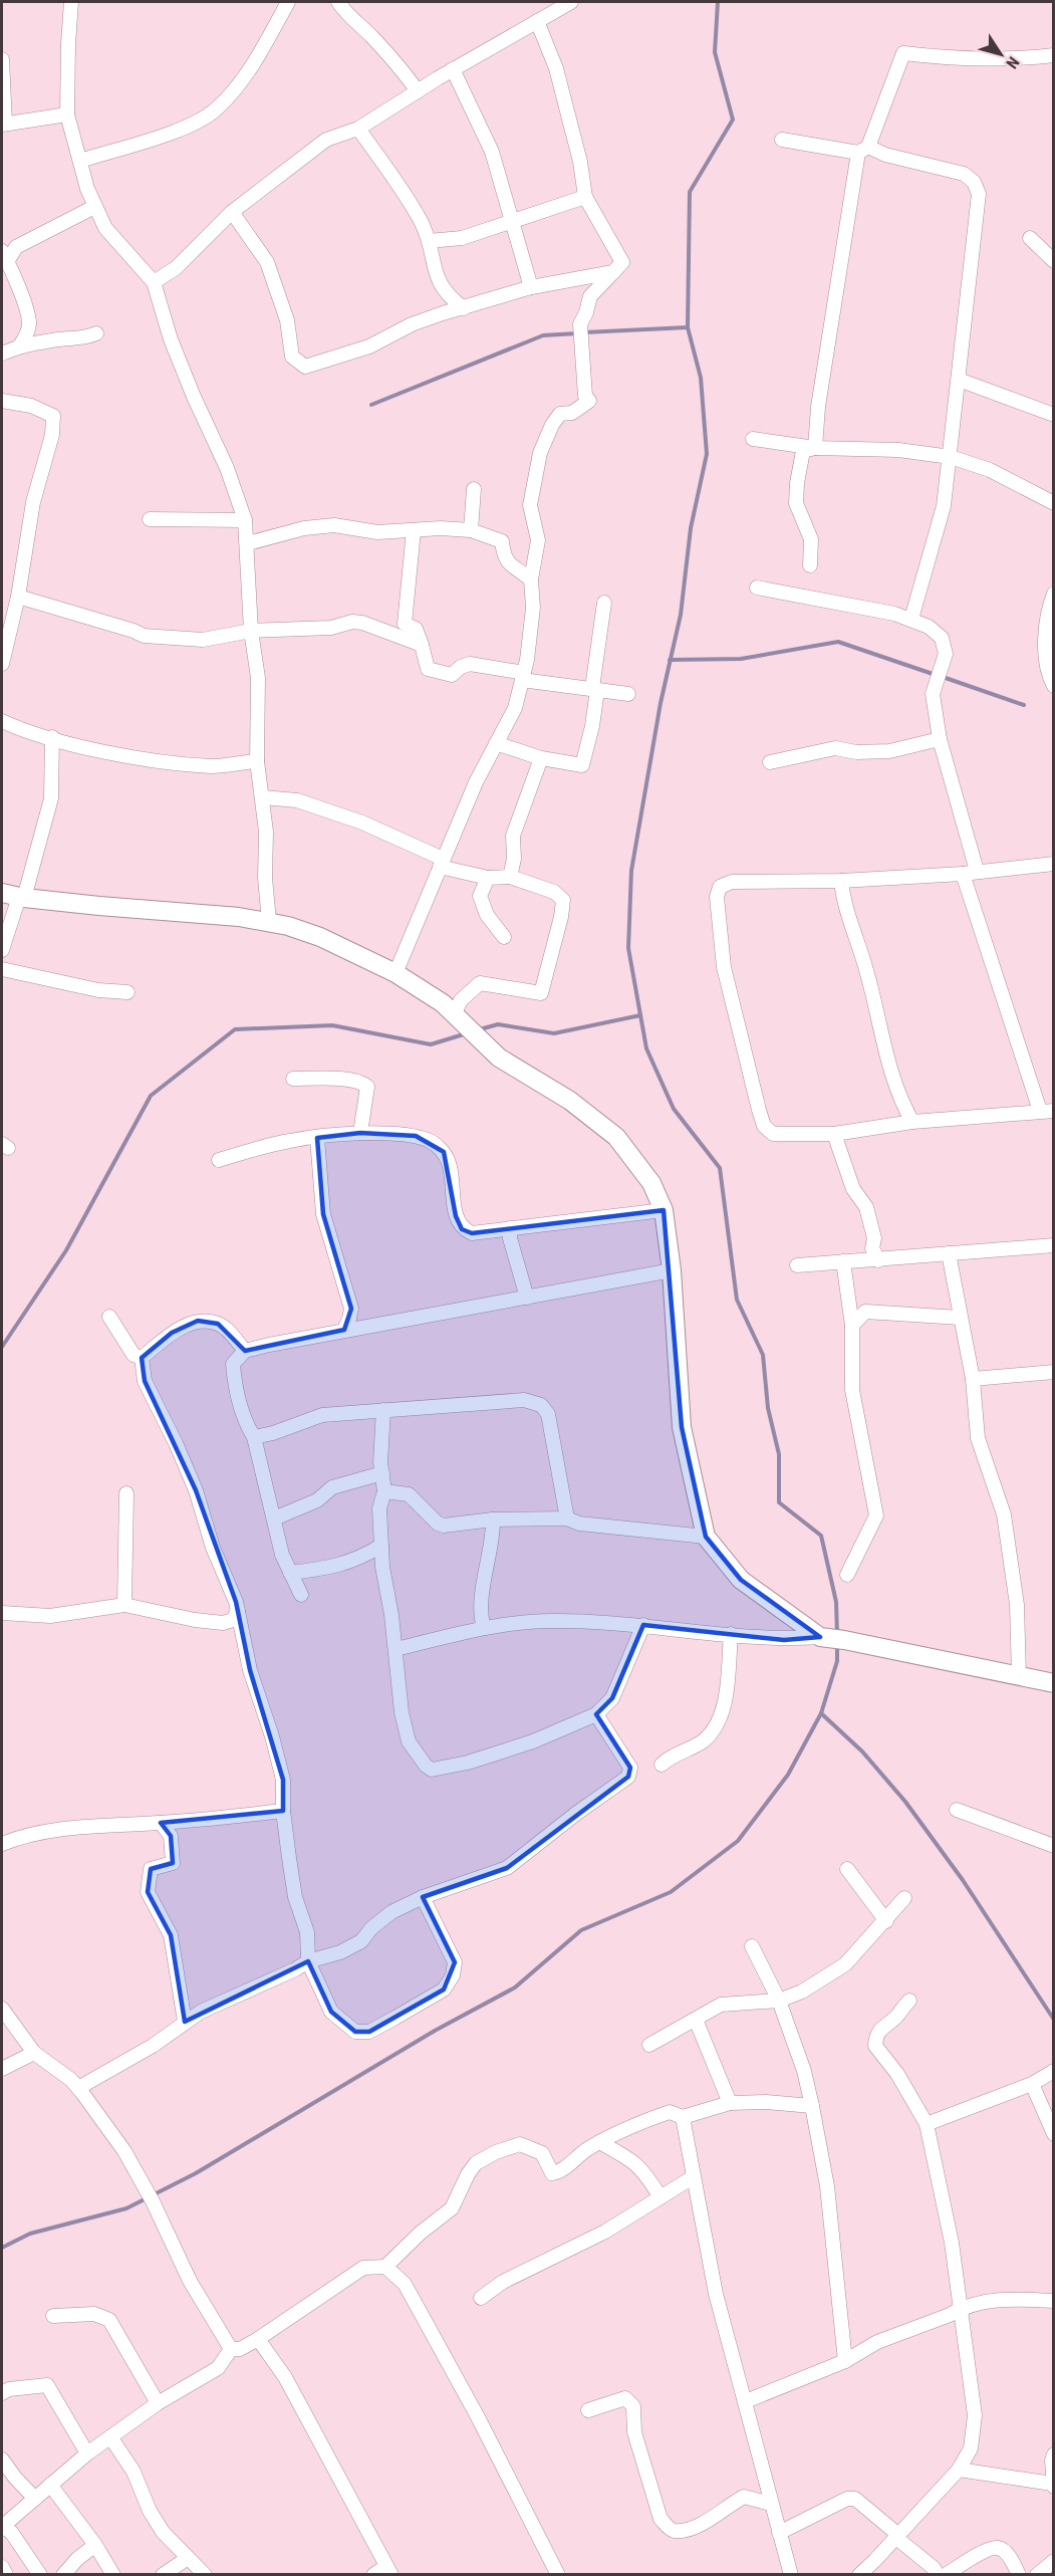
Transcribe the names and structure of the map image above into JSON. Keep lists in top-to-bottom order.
{
  "north": "bottom right"
}
